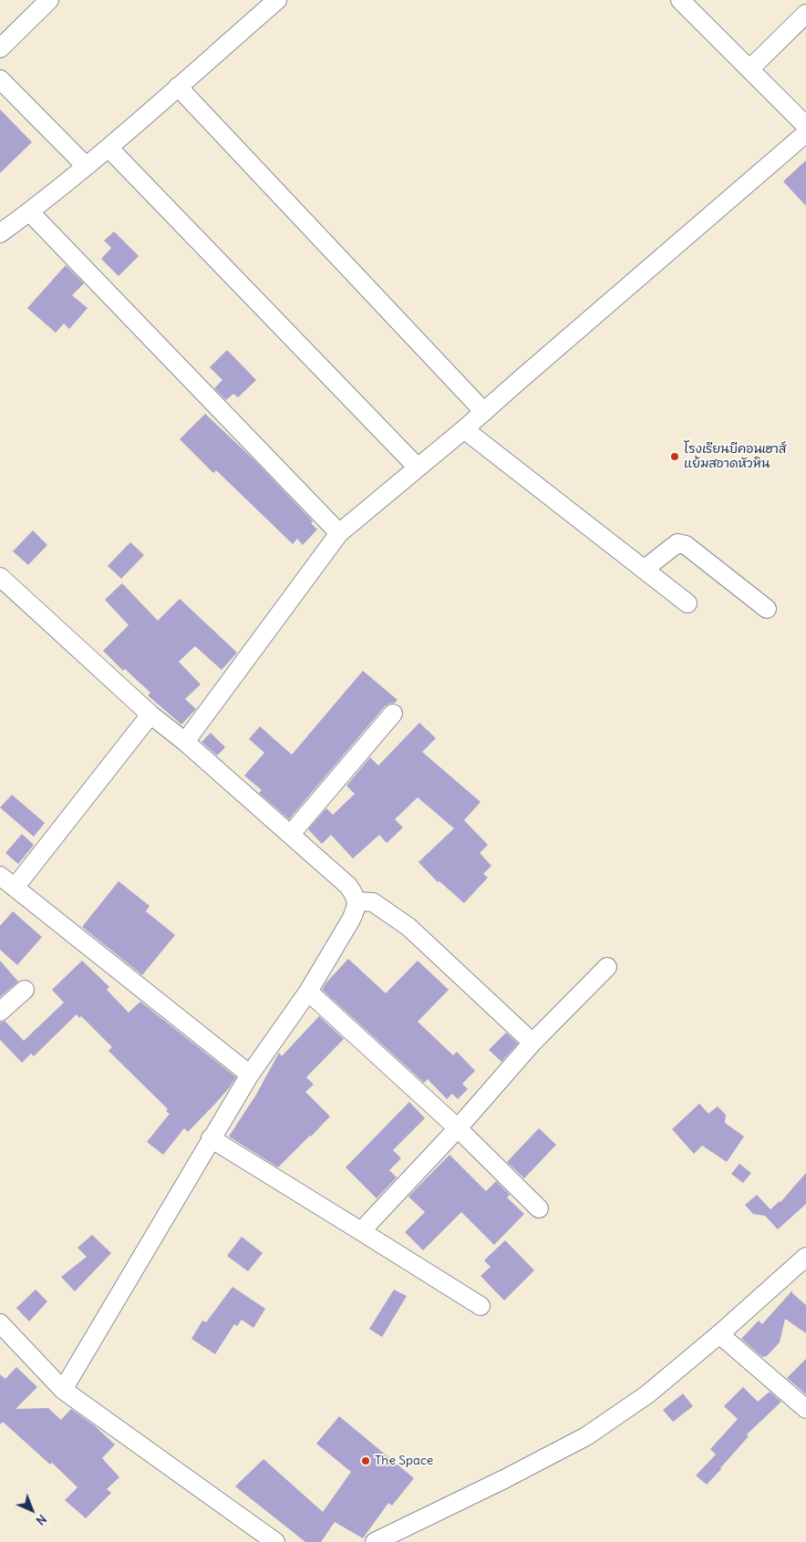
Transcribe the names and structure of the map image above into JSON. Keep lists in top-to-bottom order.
{
  "places": ["โรงเรียนบีคอนเฮาส์ แย้มสอาดหัวหิน", "The Space"],
  "north": "bottom right"
}
